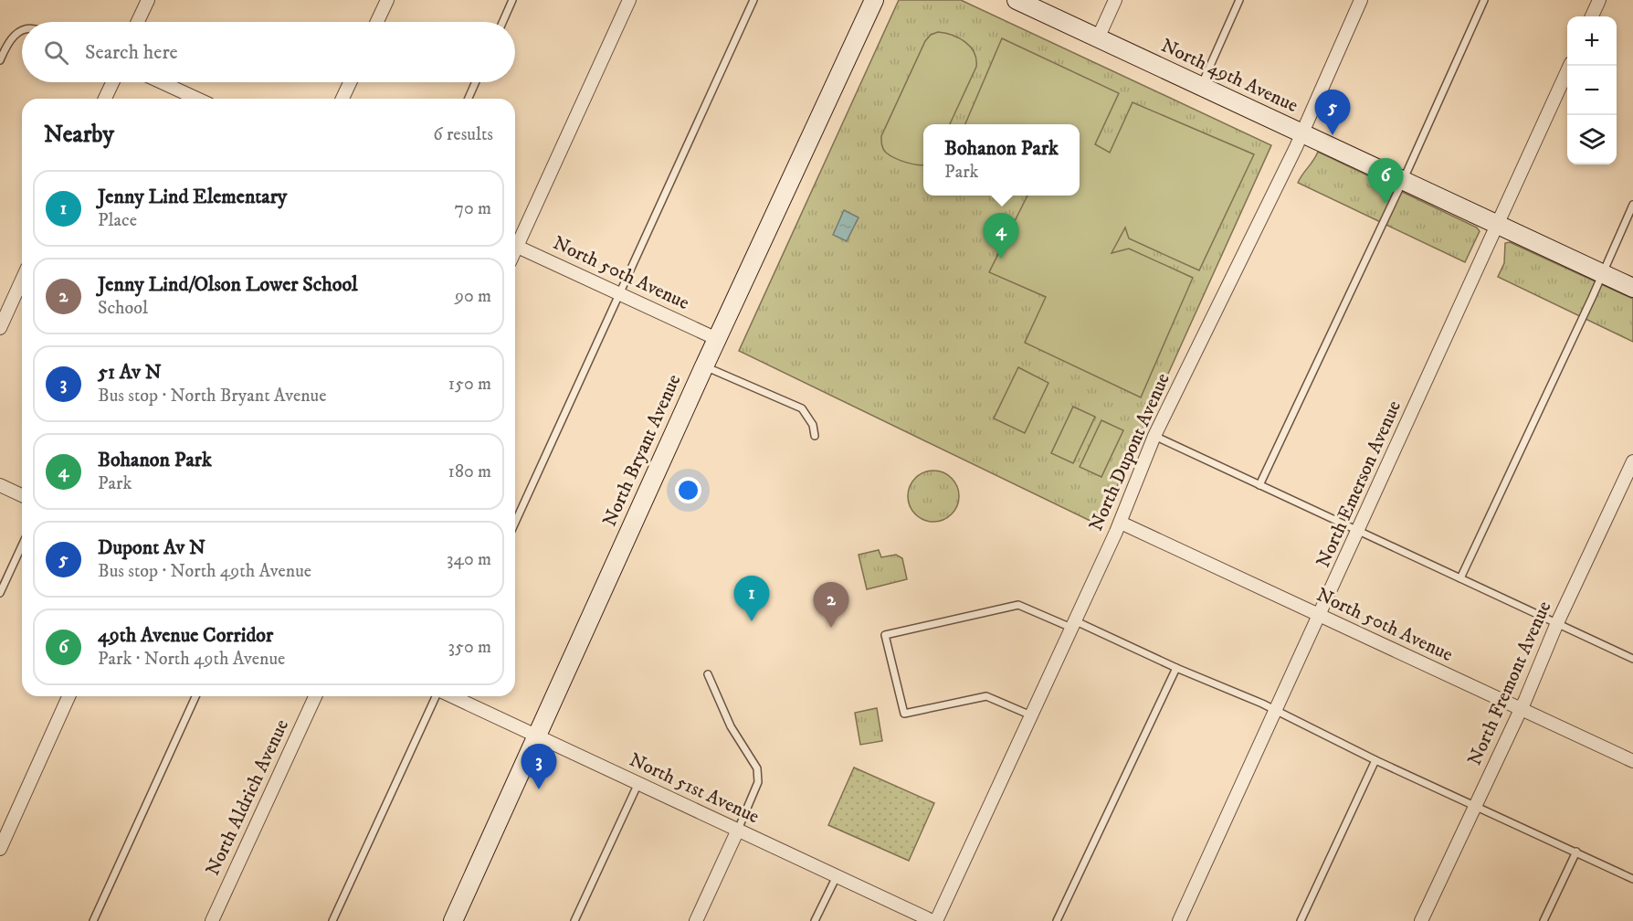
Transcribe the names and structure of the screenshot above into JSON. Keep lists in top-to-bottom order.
{
  "streets": {
    "street": [
      "North 49th Avenue",
      "North 50th Avenue",
      "North Bryant Avenue",
      "North Dupont Avenue",
      "North Emerson Avenue",
      "North Fremont Avenue",
      "North 51st Avenue",
      "North Aldrich Avenue"
    ]
  },
  "crossings": [
    ["North 49th Avenue", "North Dupont Avenue"],
    ["North 49th Avenue", "North Emerson Avenue"],
    ["North 50th Avenue", "North Bryant Avenue"],
    ["North 50th Avenue", "North Dupont Avenue"],
    ["North 50th Avenue", "North Emerson Avenue"],
    ["North 50th Avenue", "North Fremont Avenue"],
    ["North Bryant Avenue", "North 51st Avenue"],
    ["North Dupont Avenue", "North 51st Avenue"]
  ],
  "page": {
    "map_buttons": ["+", "−"],
    "search": "Search here",
    "pins": [
      "5",
      "6",
      "4",
      "1",
      "2",
      "3"
    ],
    "heading": ["Nearby", "6 results"],
    "popup": ["Bohanon Park", "Park"],
    "list": [
      {
        "mark": "1",
        "name": "Jenny Lind Elementary",
        "note": "Place",
        "value": "70 m"
      },
      {
        "mark": "2",
        "name": "Jenny Lind/Olson Lower School",
        "note": "School",
        "value": "90 m"
      },
      {
        "mark": "3",
        "name": "51 Av N",
        "note": "Bus stop · North Bryant Avenue",
        "value": "150 m"
      },
      {
        "mark": "4",
        "name": "Bohanon Park",
        "note": "Park",
        "value": "180 m"
      },
      {
        "mark": "5",
        "name": "Dupont Av N",
        "note": "Bus stop · North 49th Avenue",
        "value": "340 m"
      },
      {
        "mark": "6",
        "name": "49th Avenue Corridor",
        "note": "Park · North 49th Avenue",
        "value": "350 m"
      }
    ]
  }
}
